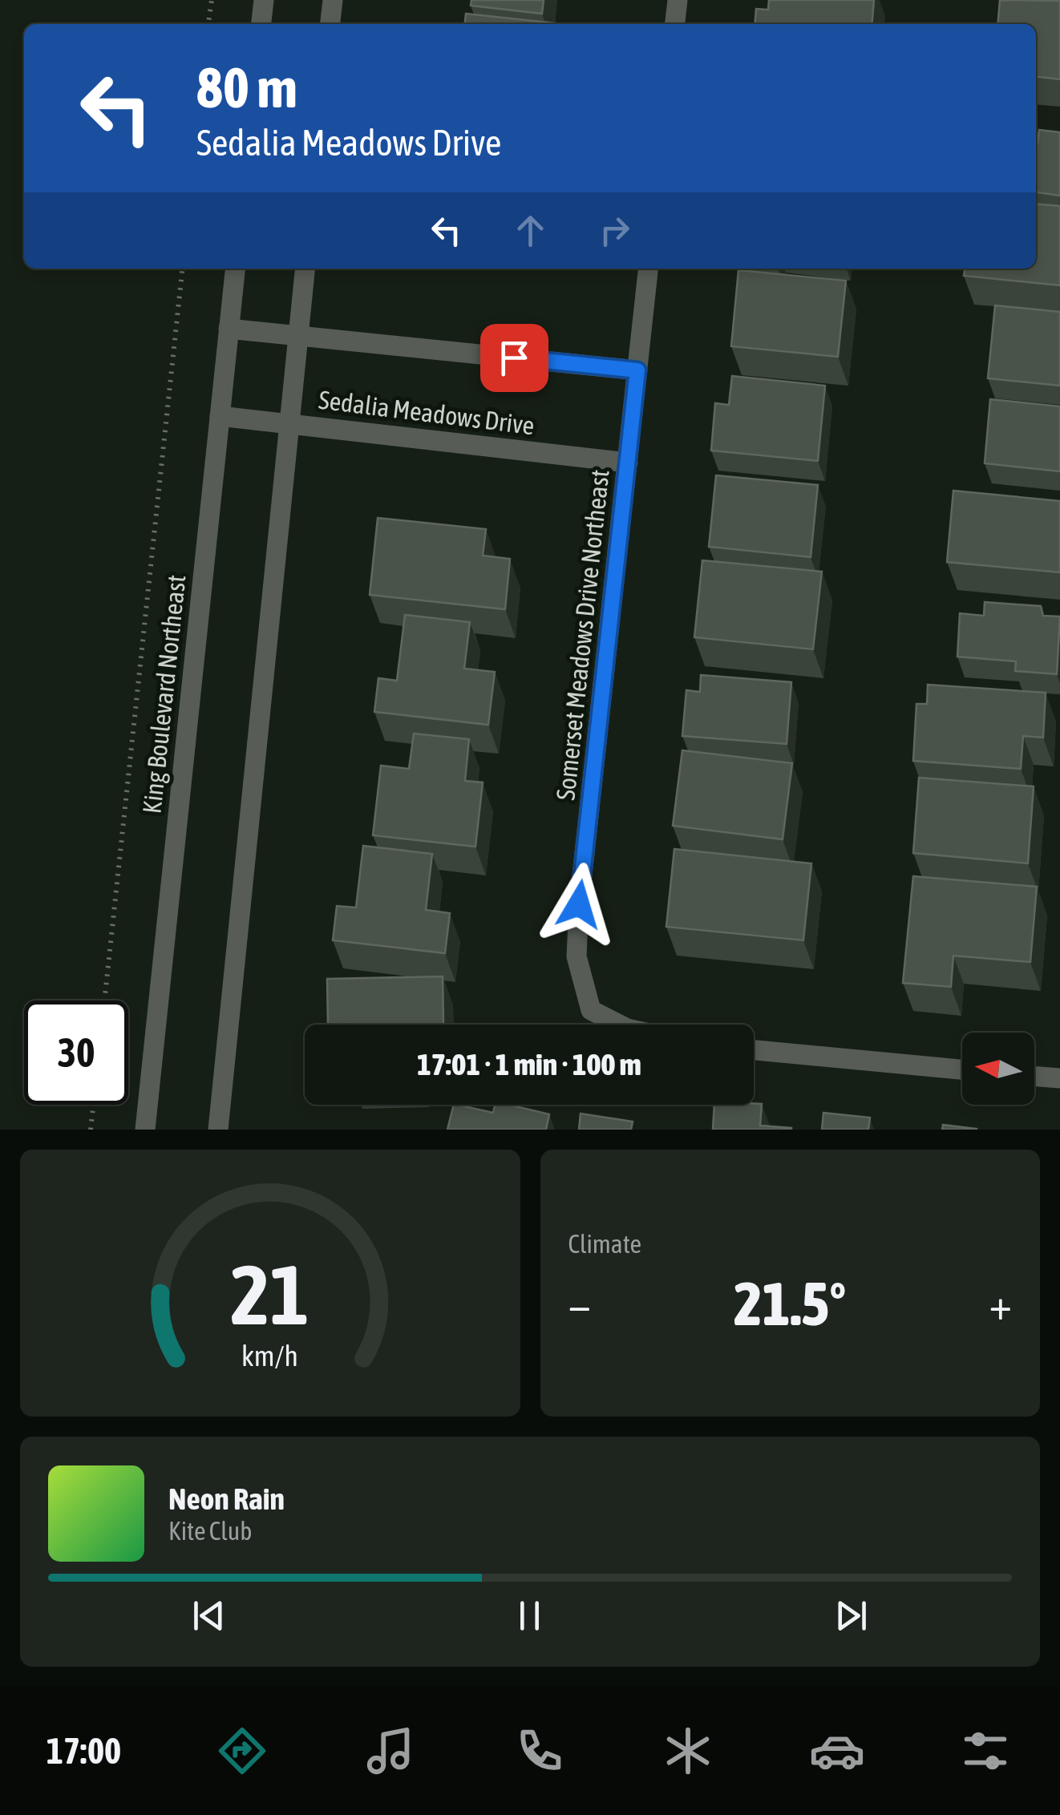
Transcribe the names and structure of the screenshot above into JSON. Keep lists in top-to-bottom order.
{
  "streets": {
    "street": ["Sedalia Meadows Drive", "Somerset Meadows Drive Northeast", "King Boulevard Northeast"]
  },
  "crossings": [
    ["Sedalia Meadows Drive", "Somerset Meadows Drive Northeast"],
    ["Sedalia Meadows Drive", "King Boulevard Northeast"]
  ],
  "north": "left",
  "page": {
    "turn": ["80 m", "Sedalia Meadows Drive"],
    "limit": "30",
    "trip": "17:01 · 1 min · 100 m",
    "tile": "Climate",
    "heat": ["−", "21.5°", "+"],
    "song": ["Neon Rain", "Kite Club"],
    "tabs": "17:00",
    "gauge": ["21", "km/h"]
  }
}
